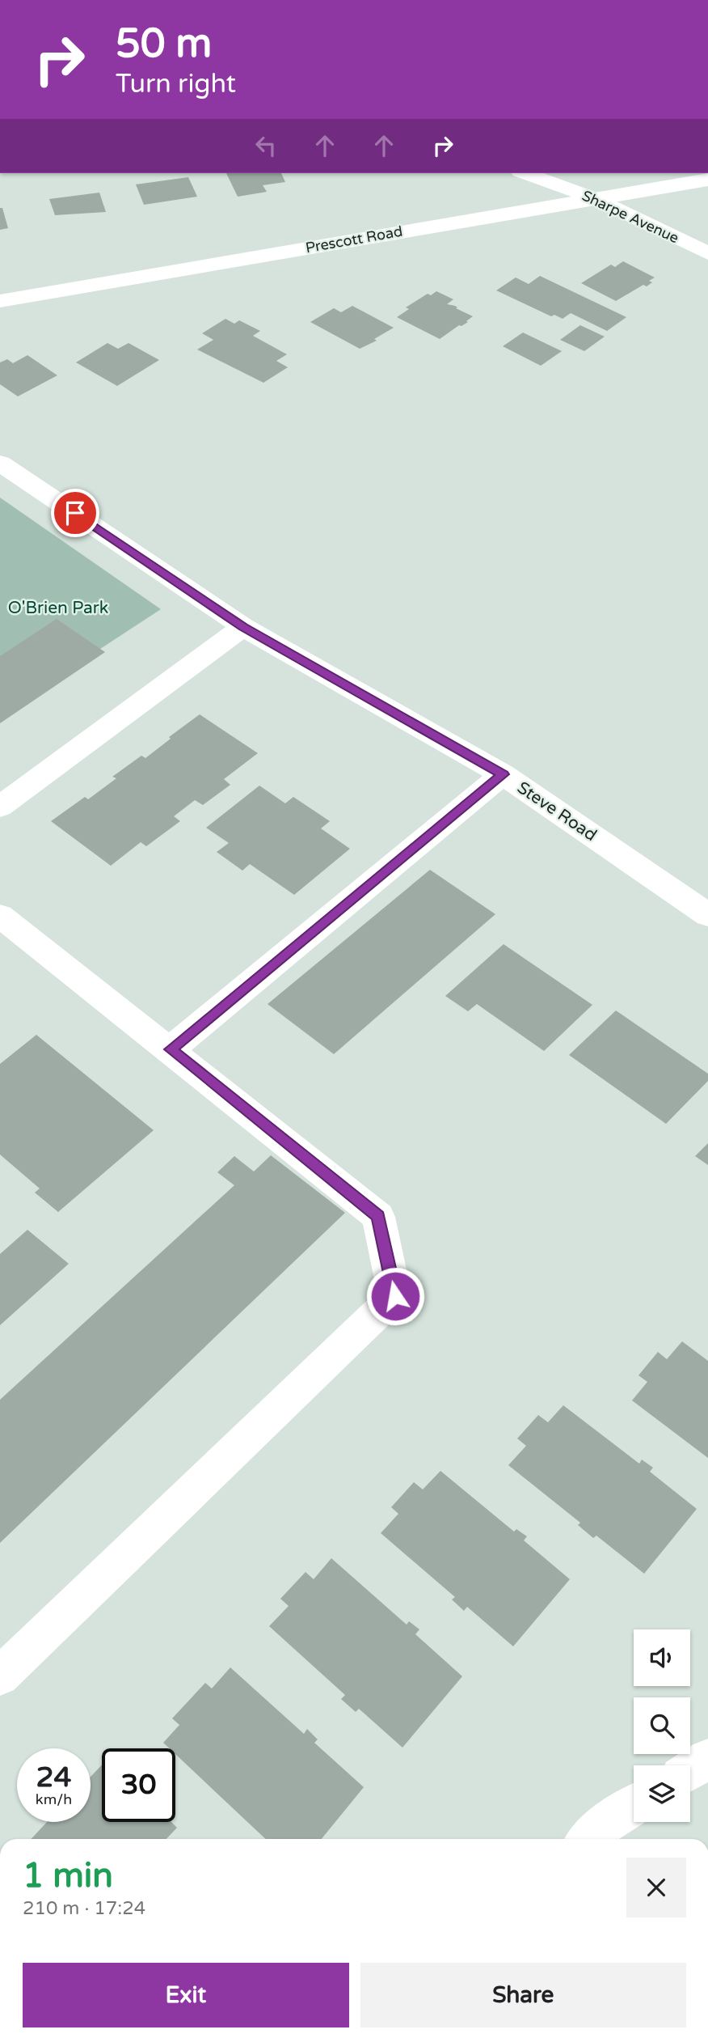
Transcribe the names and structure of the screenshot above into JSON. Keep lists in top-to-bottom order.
{
  "streets": {
    "street": ["Sharpe Avenue", "Prescott Road", "Steve Road"]
  },
  "crossings": [
    ["Sharpe Avenue", "Prescott Road"]
  ],
  "parks": ["O'Brien Park"],
  "page": {
    "turn": ["50 m", "Turn right"],
    "speed": "24 km/h",
    "limit": "30",
    "heading": ["1 min", "210 m · 17:24"],
    "buttons": ["Exit", "Share"]
  }
}
